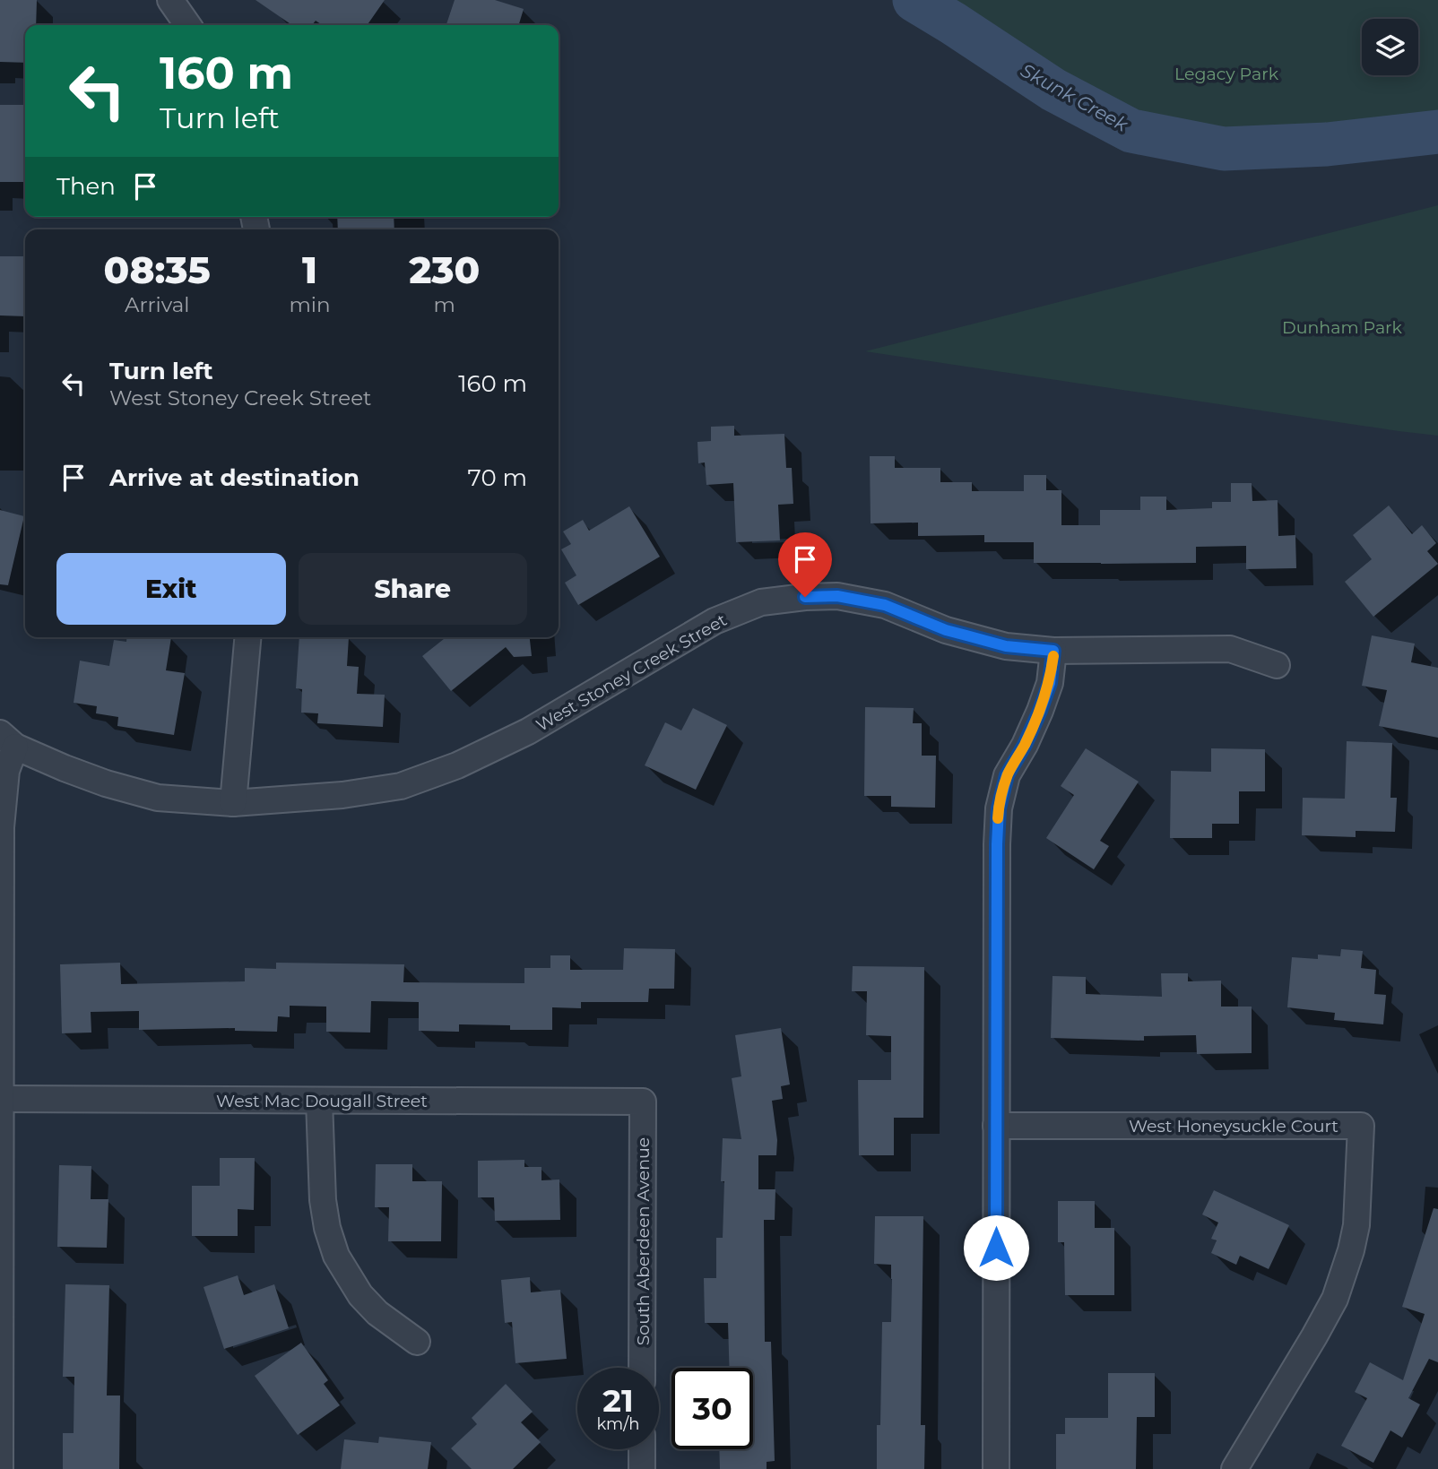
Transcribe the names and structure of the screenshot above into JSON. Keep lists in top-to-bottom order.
{
  "streets": {
    "street": [
      "West Stoney Creek Street",
      "West Mac Dougall Street",
      "West Honeysuckle Court",
      "South Aberdeen Avenue"
    ]
  },
  "crossings": [
    ["West Mac Dougall Street", "South Aberdeen Avenue"]
  ],
  "water": ["Skunk Creek"],
  "parks": ["Legacy Park", "Dunham Park"],
  "page": {
    "turn": ["160 m", "Turn left"],
    "then": "Then",
    "eta": [
      "08:35",
      "Arrival",
      "1",
      "min",
      "230",
      "m"
    ],
    "list": [
      {
        "name": "Turn left",
        "note": "West Stoney Creek Street",
        "value": "160 m"
      },
      {
        "name": "Arrive at destination",
        "value": "70 m"
      }
    ],
    "buttons": ["Exit", "Share"],
    "speed": "21 km/h",
    "limit": "30"
  }
}
